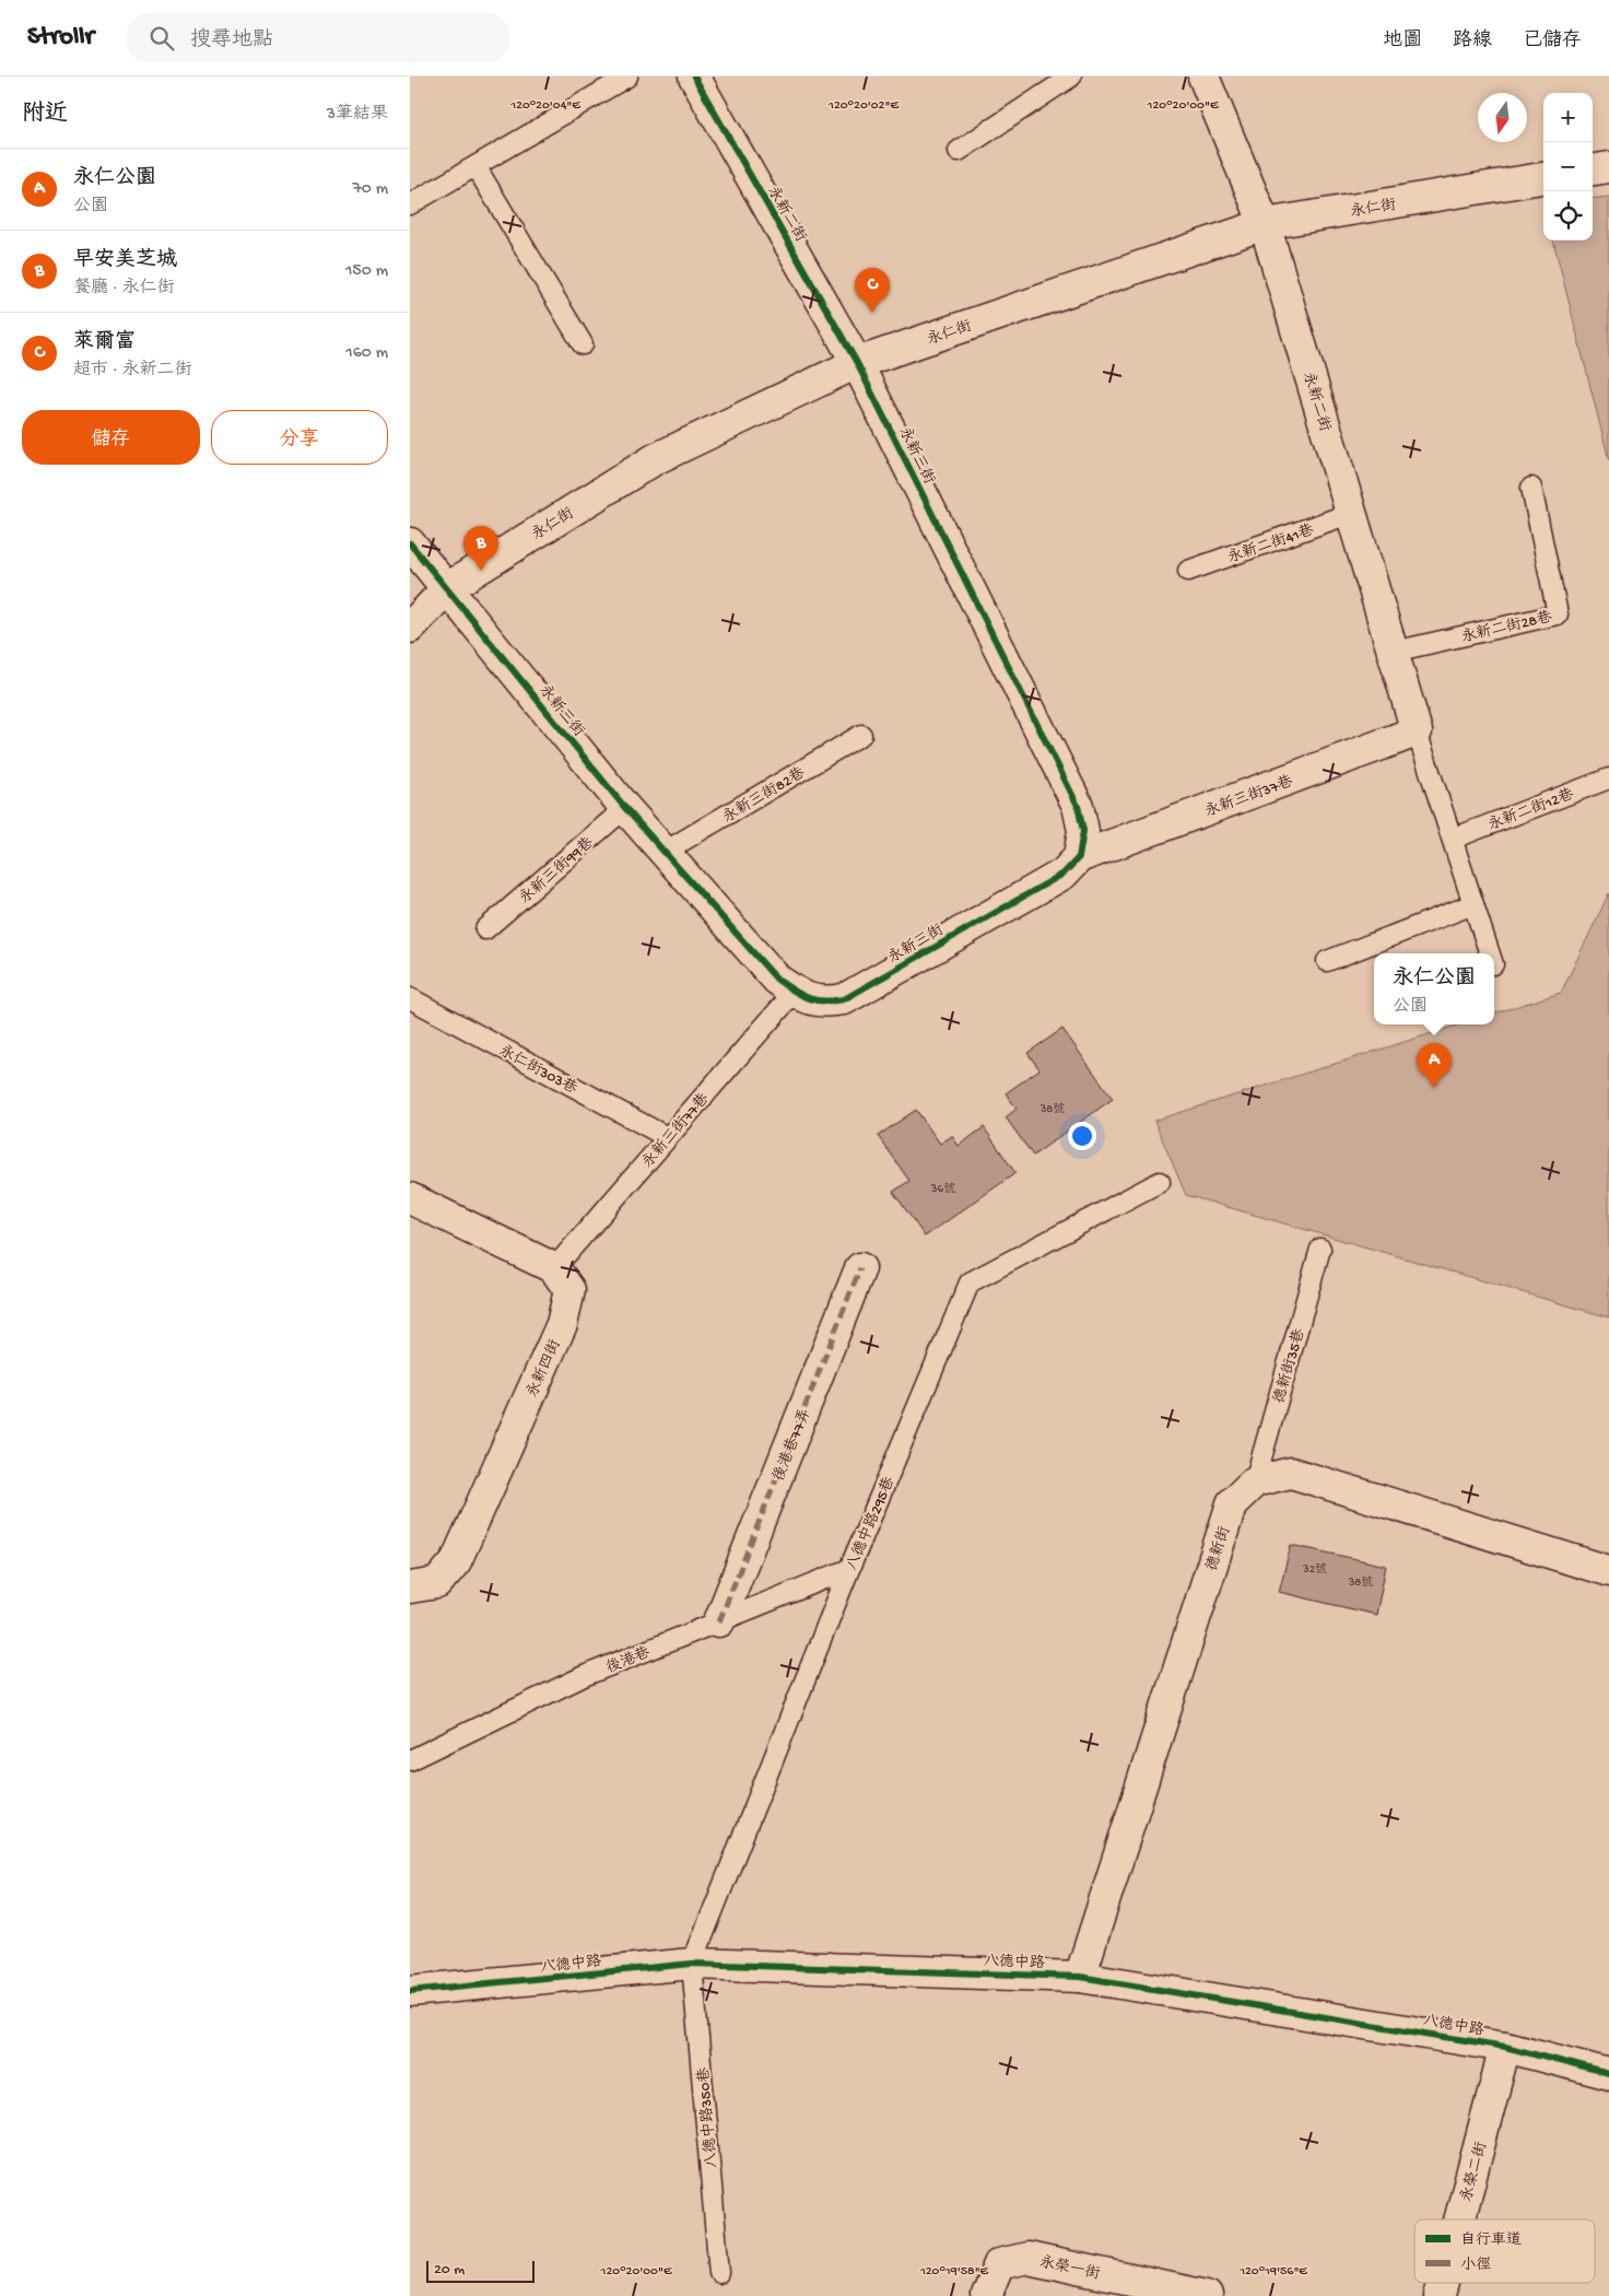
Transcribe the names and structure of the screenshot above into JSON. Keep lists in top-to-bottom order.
{
  "streets": {
    "street": [
      "永仁街",
      "永新二街",
      "永新三街",
      "永新三街37巷",
      "永新四街",
      "後港巷77弄",
      "德新街",
      "八德中路",
      "永榮二街",
      "永榮一街"
    ],
    "lane": [
      "永新二街41巷",
      "永新二街28巷",
      "永新三街82巷",
      "永新二街12巷",
      "永新三街99巷",
      "永仁街303巷",
      "永新三街77巷",
      "德新街35巷",
      "八德中路295巷",
      "後港巷",
      "八德中路350巷"
    ]
  },
  "crossings": [
    ["永仁街", "永新二街"],
    ["永仁街", "永新三街"],
    ["永新二街", "永新三街"],
    ["永新二街", "永新二街41巷"],
    ["永新二街", "永新二街28巷"],
    ["永新二街", "永新三街37巷"],
    ["永新三街", "永新三街82巷"],
    ["永新三街", "永新三街37巷"],
    ["永新三街", "永新三街99巷"],
    ["永新三街", "永新三街77巷"],
    ["永仁街303巷", "永新三街77巷"],
    ["永新三街77巷", "永新四街"],
    ["德新街35巷", "德新街"],
    ["後港巷77弄", "後港巷"],
    ["八德中路295巷", "後港巷"],
    ["八德中路295巷", "八德中路"],
    ["八德中路295巷", "八德中路350巷"],
    ["德新街", "八德中路"],
    ["八德中路", "八德中路350巷"],
    ["八德中路", "永榮二街"]
  ],
  "house_numbers": [
    "38號",
    "36號",
    "32號",
    "38號"
  ],
  "legend": ["自行車道", "小徑"],
  "scale_bar": "20 m",
  "north": "bottom",
  "page": {
    "header": "Strollr",
    "search": "搜尋地點",
    "nav": ["地圖", "路線", "已儲存"],
    "heading": ["附近", "3筆結果"],
    "map_buttons": ["+", "−"],
    "list": [
      {
        "mark": "A",
        "name": "永仁公園",
        "note": "公園",
        "value": "70 m"
      },
      {
        "mark": "B",
        "name": "早安美芝城",
        "note": "餐廳 · 永仁街",
        "value": "150 m"
      },
      {
        "mark": "C",
        "name": "萊爾富",
        "note": "超市 · 永新二街",
        "value": "160 m"
      }
    ],
    "pins": ["C", "B", "A"],
    "buttons": ["儲存", "分享"],
    "popup": ["永仁公園", "公園"],
    "scale": "20 m"
  },
  "coordinates": [
    "120°20'04\"E",
    "120°20'02\"E",
    "120°20'00\"E",
    "120°19'58\"E",
    "120°19'56\"E"
  ]
}
